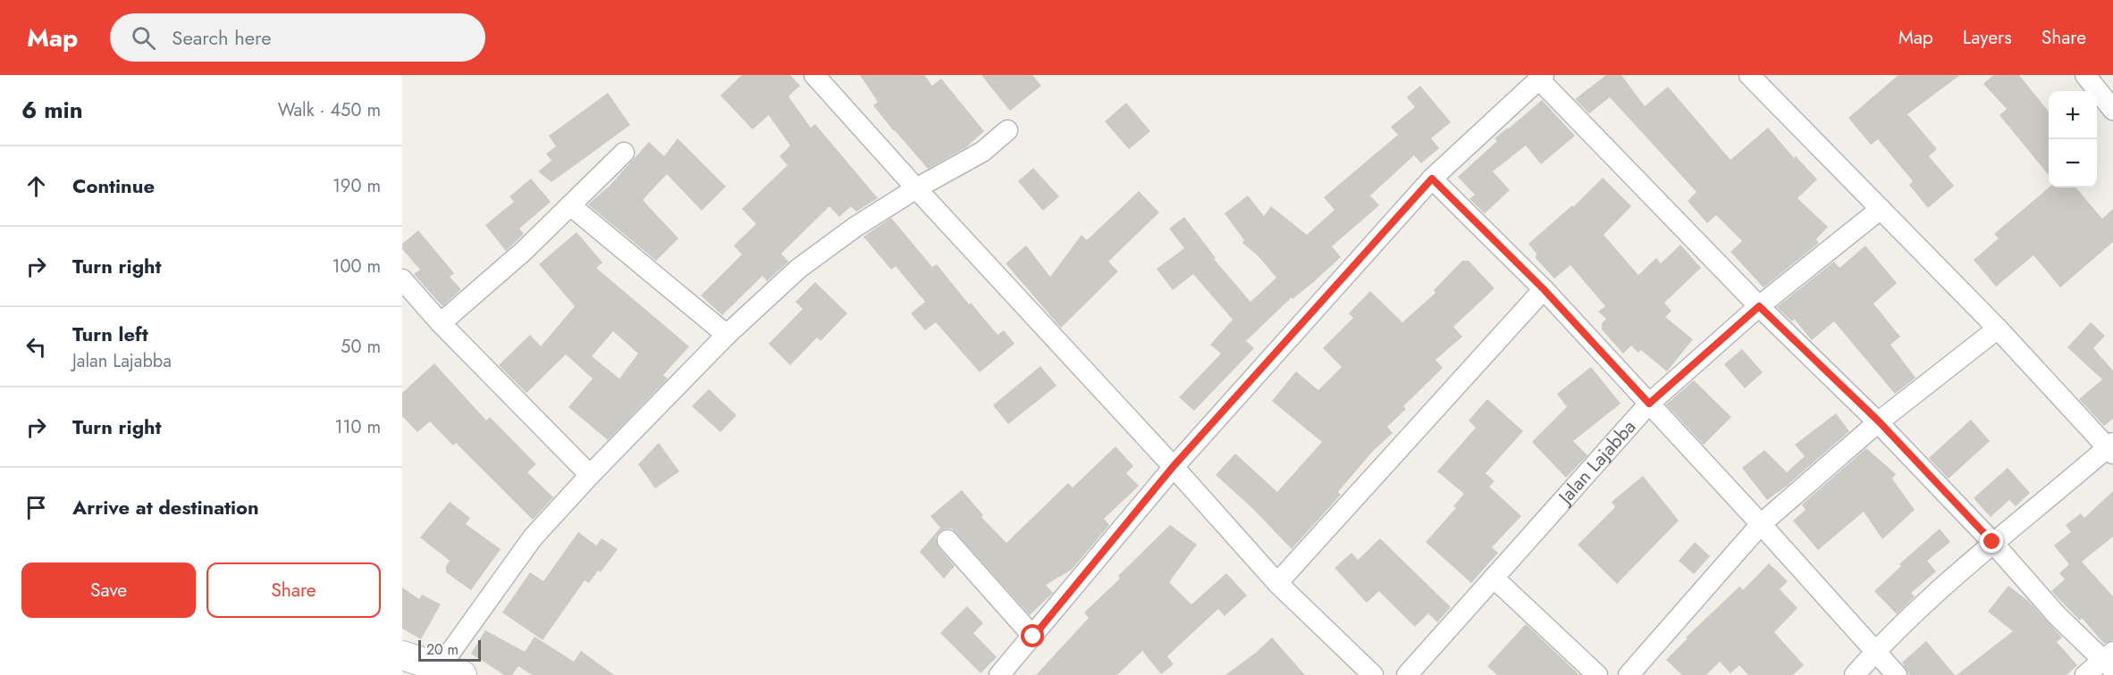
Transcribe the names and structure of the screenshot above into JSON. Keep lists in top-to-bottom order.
{
  "streets": {
    "street": ["Jalan Lajabba"]
  },
  "scale_bar": "20 m",
  "page": {
    "header": "Map",
    "search": "Search here",
    "nav": ["Map", "Layers", "Share"],
    "heading": ["6 min", "Walk · 450 m"],
    "map_buttons": ["+", "−"],
    "list": [
      ["Continue", "190 m"],
      ["Turn right", "100 m"],
      ["Turn left", "Jalan Lajabba", "50 m"],
      ["Turn right", "110 m"],
      "Arrive at destination"
    ],
    "buttons": ["Save", "Share"],
    "scale": "20 m"
  }
}
